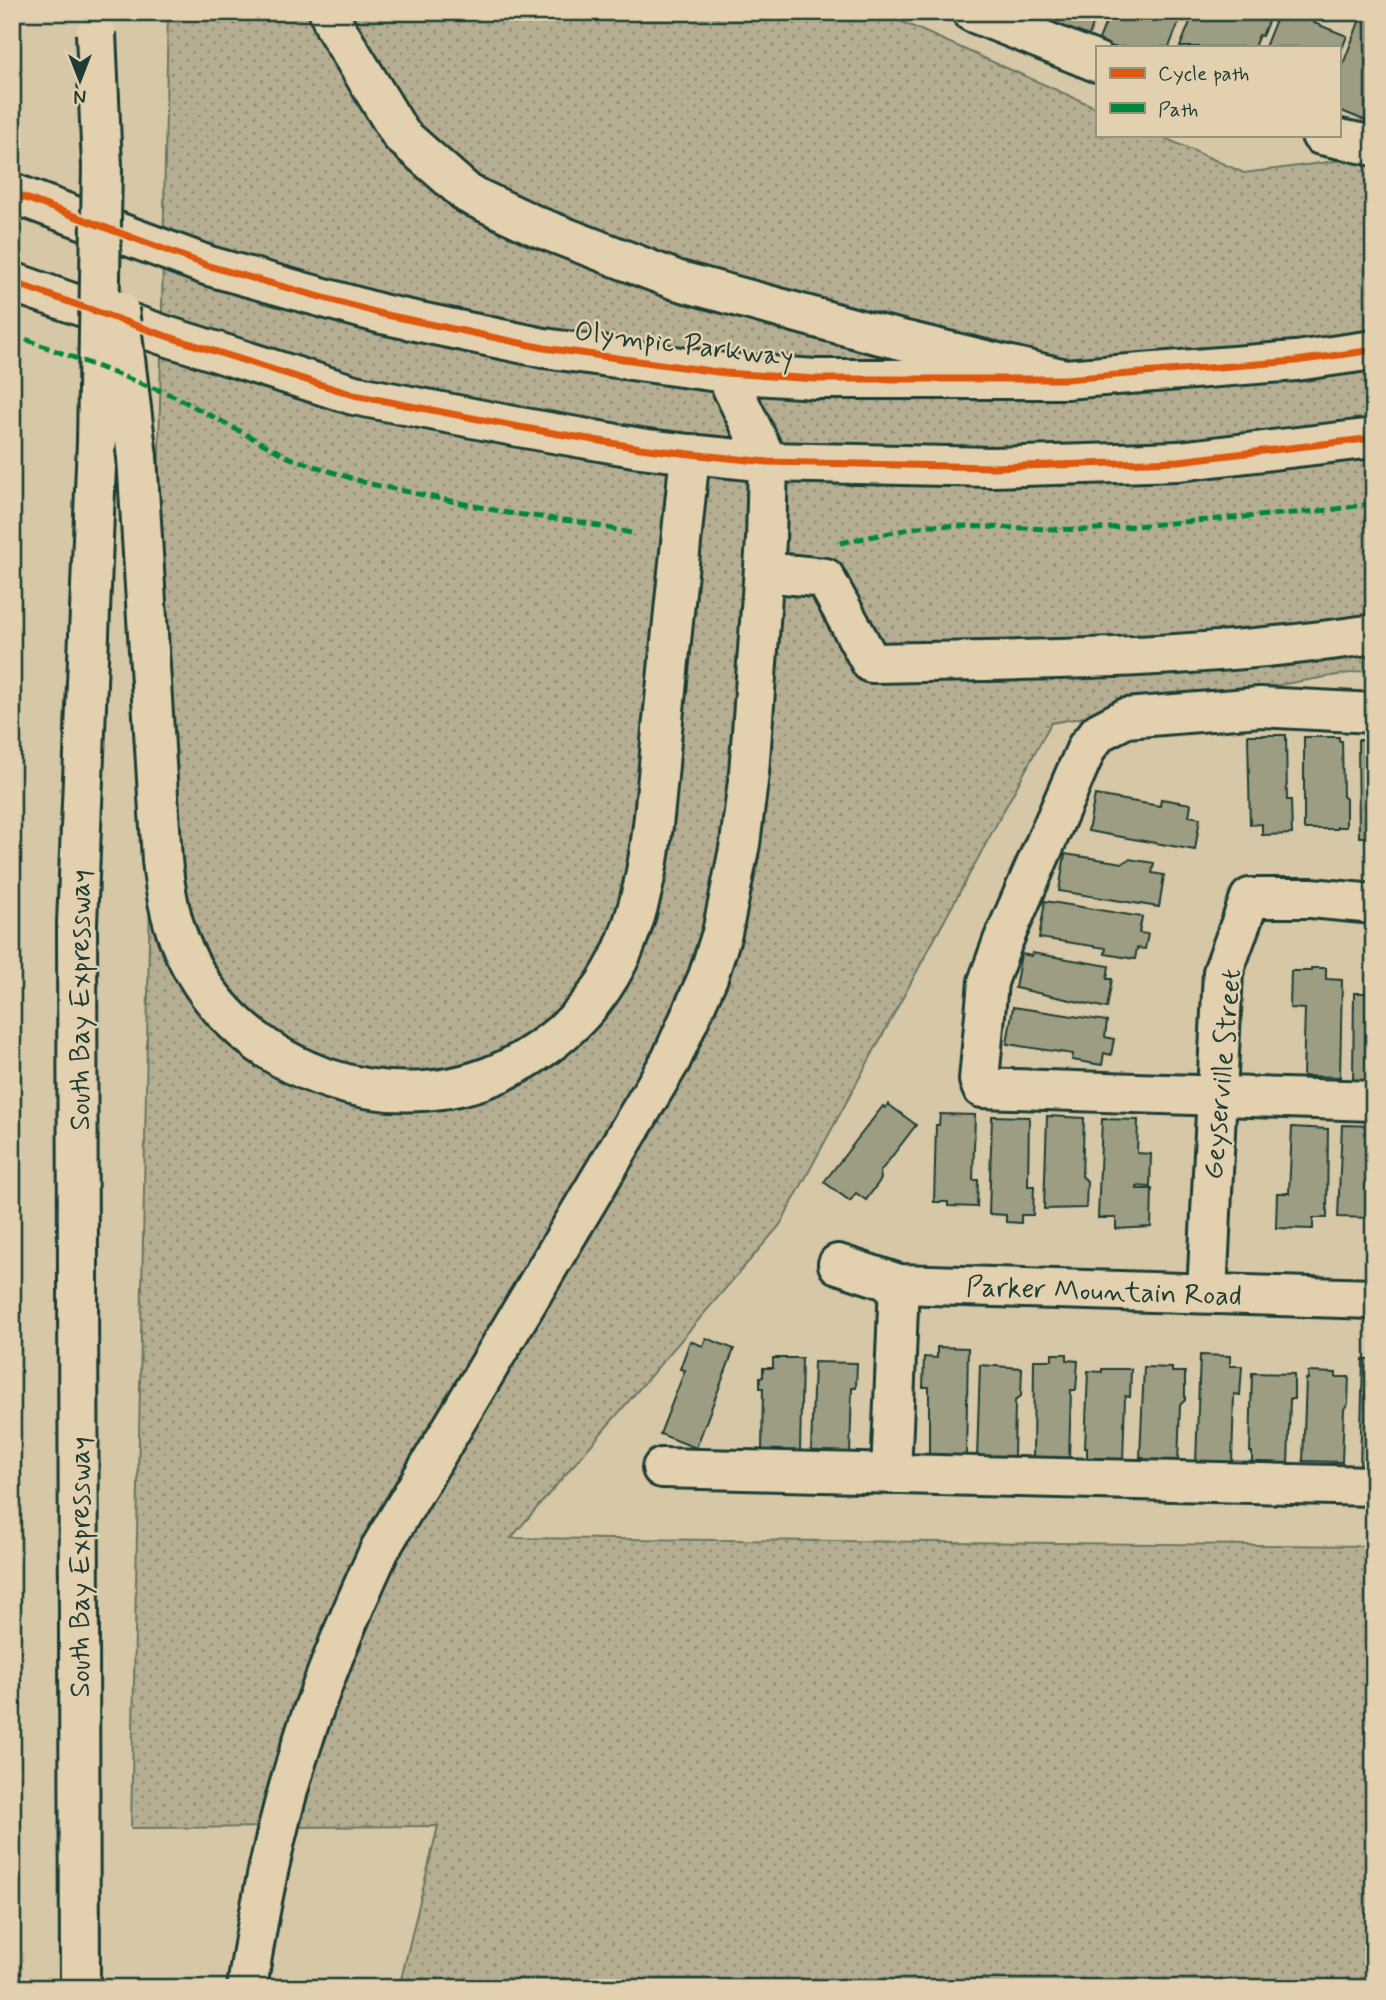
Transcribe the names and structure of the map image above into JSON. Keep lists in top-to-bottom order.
{
  "streets": {
    "main road": [
      "Olympic Parkway",
      "South Bay Expressway",
      "Geyserville Street",
      "Parker Mountain Road"
    ]
  },
  "crossings": [
    ["Geyserville Street", "Parker Mountain Road"]
  ],
  "legend": ["Cycle path", "Path"],
  "north": "bottom"
}
